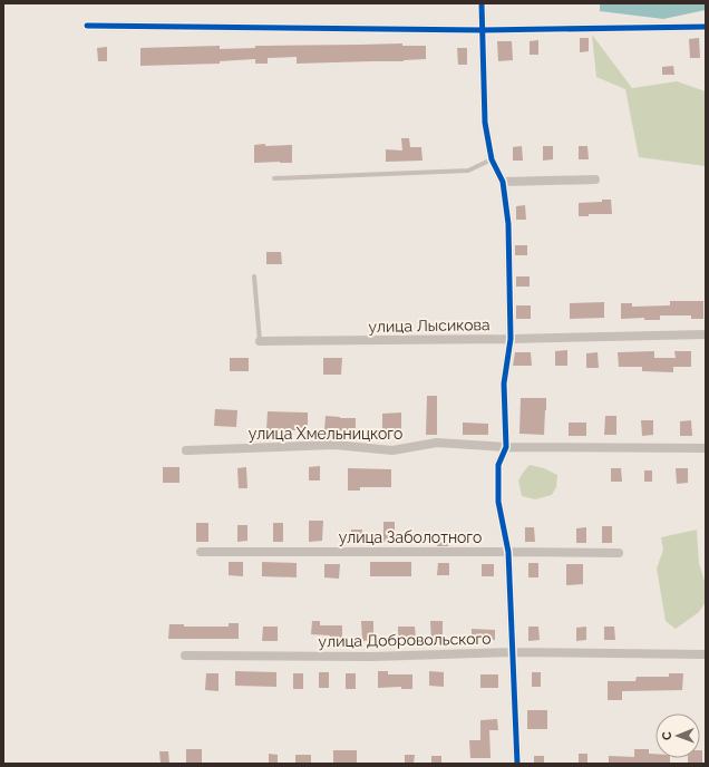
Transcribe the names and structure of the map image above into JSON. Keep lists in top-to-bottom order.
{
  "streets": {
    "street": [
      "улица Лысикова",
      "улица Хмельницкого",
      "улица Заболотного",
      "улица Добровольского"
    ]
  },
  "north": "left"
}
